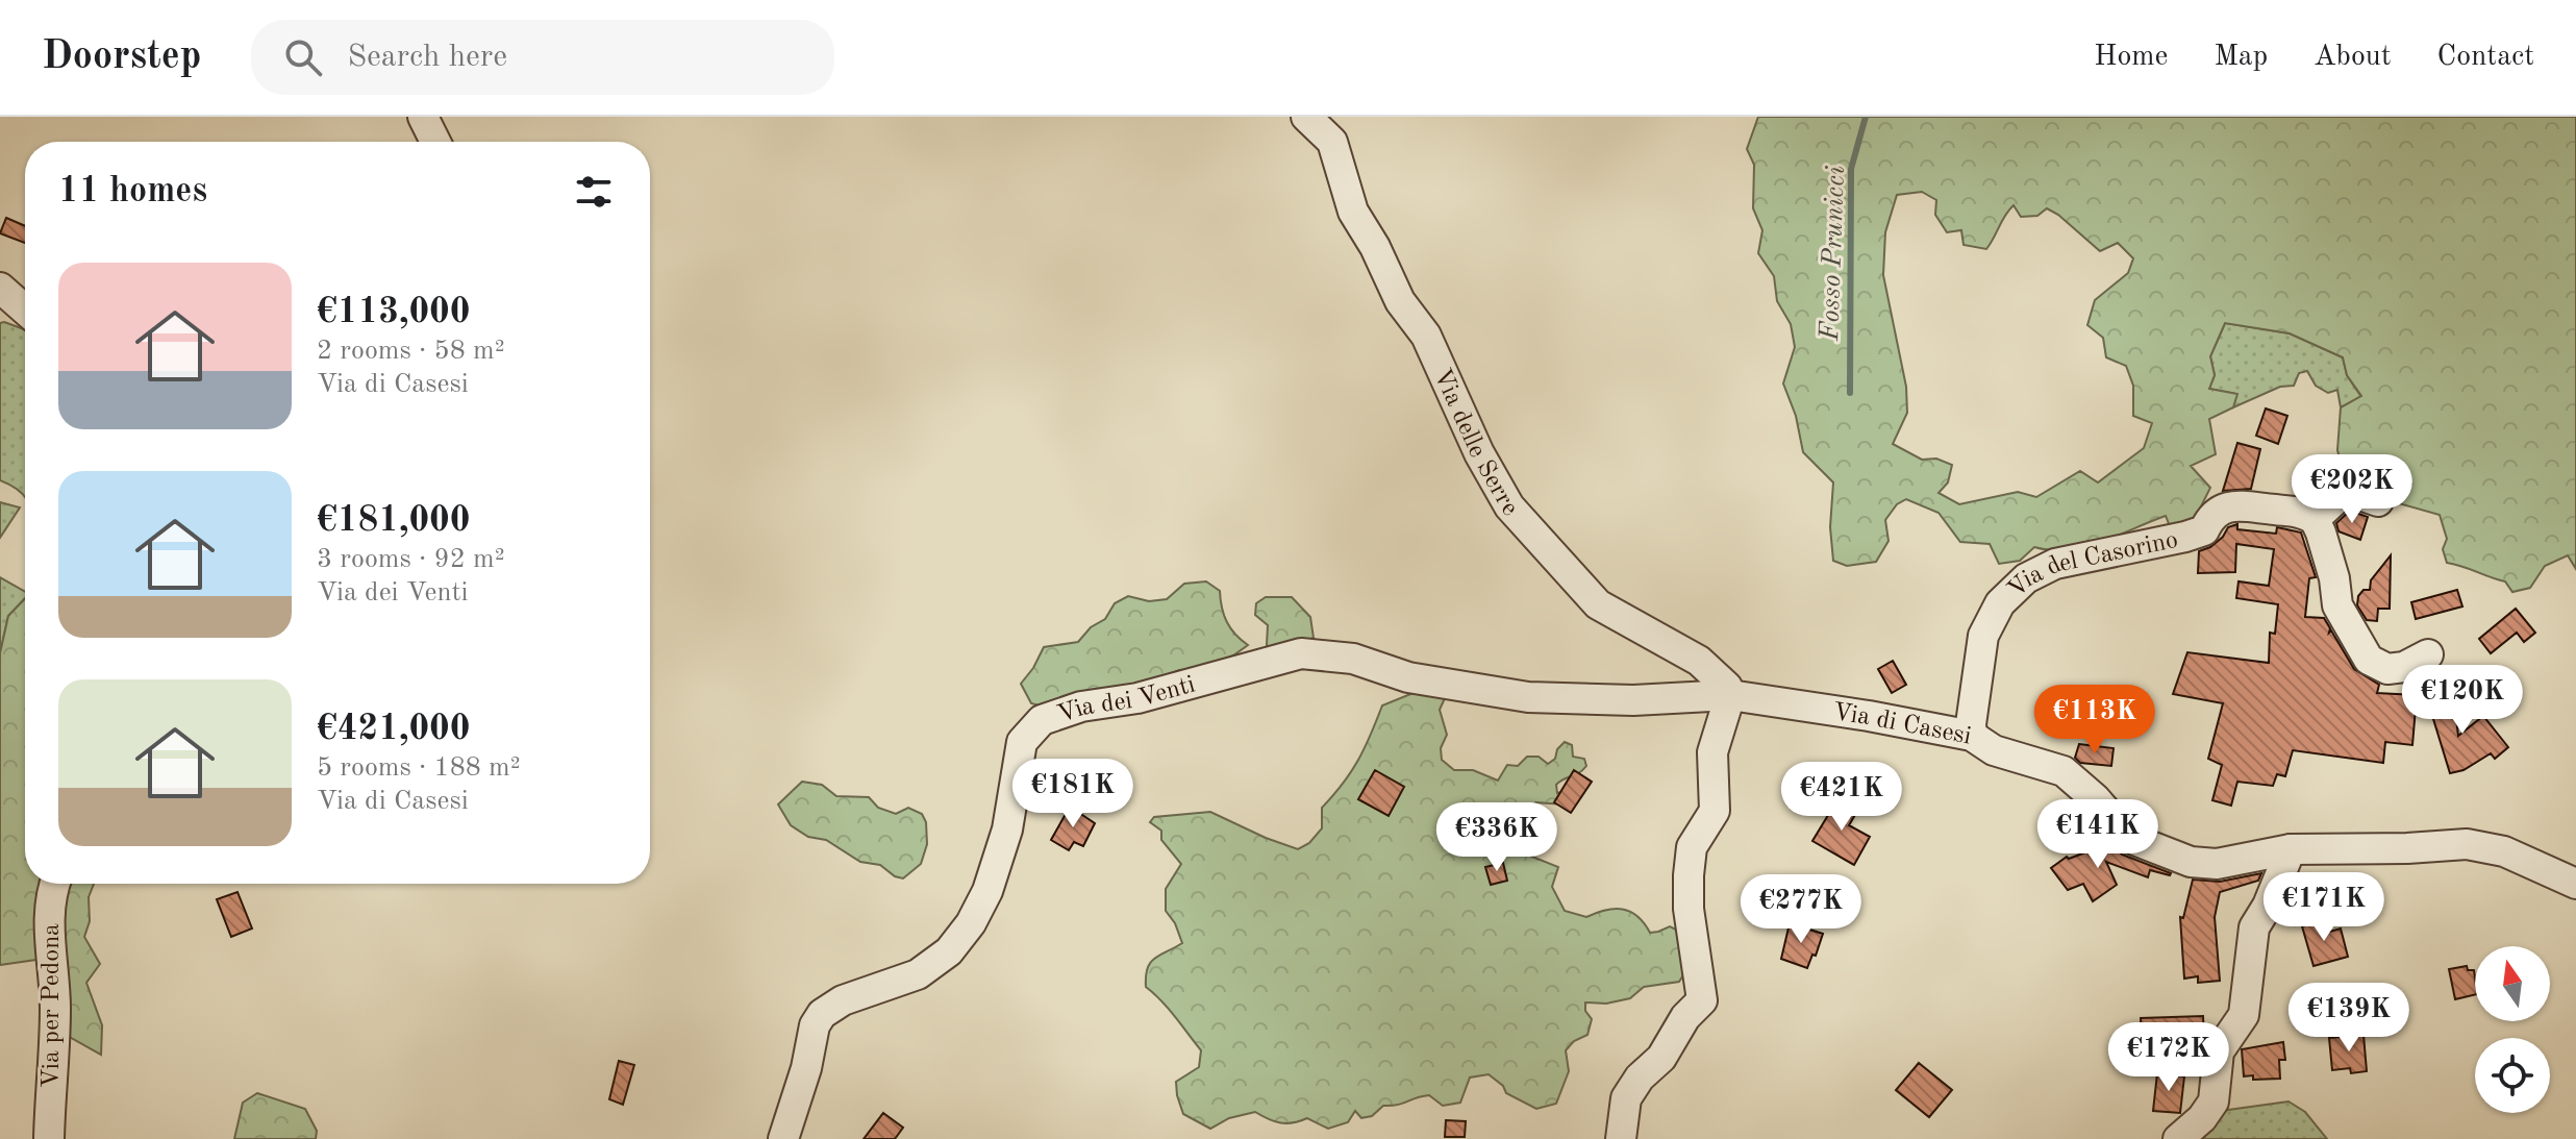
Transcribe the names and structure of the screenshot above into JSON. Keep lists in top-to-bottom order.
{
  "streets": {
    "street": [
      "Via delle Serre",
      "Via del Casorino",
      "Via dei Venti",
      "Via di Casesi",
      "Via per Pedona"
    ]
  },
  "crossings": [
    ["Via delle Serre", "Via dei Venti"],
    ["Via delle Serre", "Via di Casesi"],
    ["Via del Casorino", "Via di Casesi"],
    ["Via dei Venti", "Via di Casesi"]
  ],
  "water": ["Fosso Prunicci"],
  "north": "top",
  "page": {
    "header": "Doorstep",
    "search": "Search here",
    "nav": [
      "Home",
      "Map",
      "About",
      "Contact"
    ],
    "heading": "11 homes",
    "list": [
      {
        "name": "€113,000",
        "note": "2 rooms · 58 m² · Via di Casesi"
      },
      {
        "name": "€181,000",
        "note": "3 rooms · 92 m² · Via dei Venti"
      },
      {
        "name": "€421,000",
        "note": "5 rooms · 188 m² · Via di Casesi"
      }
    ],
    "price": [
      "€202K",
      "€120K",
      "€113K",
      "€181K",
      "€421K",
      "€141K",
      "€336K",
      "€171K",
      "€277K",
      "€139K",
      "€172K"
    ]
  }
}
